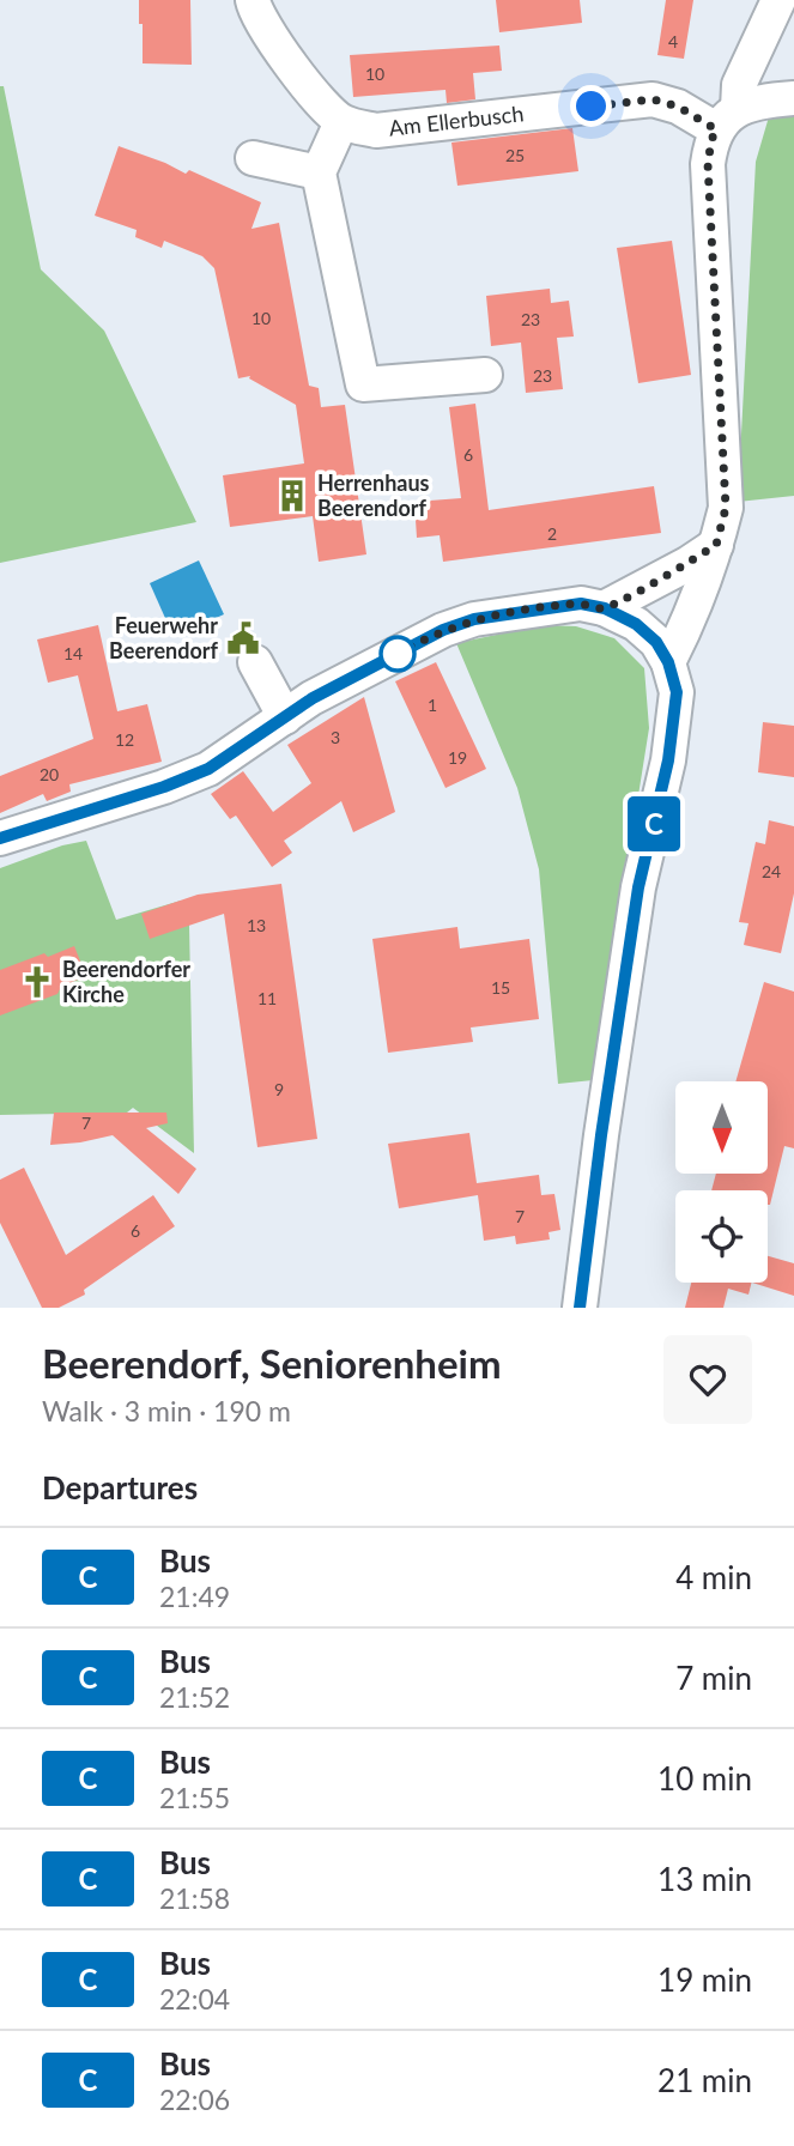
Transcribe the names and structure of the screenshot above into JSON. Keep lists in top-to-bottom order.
{
  "streets": {
    "street": ["Am Ellerbusch"]
  },
  "places": {
    "building": ["Herrenhaus Beerendorf"],
    "public building": ["Feuerwehr Beerendorf"],
    "church": ["Beerendorfer Kirche"]
  },
  "lines": ["bus line C"],
  "house_numbers": [
    "4",
    "10",
    "25",
    "10",
    "23",
    "23",
    "6",
    "2",
    "14",
    "1",
    "3",
    "12",
    "19",
    "20",
    "24",
    "13",
    "15",
    "11",
    "9",
    "7",
    "7",
    "6"
  ],
  "north": "bottom",
  "page": {
    "on_map": "C",
    "heading": [
      ["Beerendorf, Seniorenheim", "Walk · 3 min · 190 m"],
      "Departures"
    ],
    "list": [
      {
        "mark": "C",
        "name": "Bus",
        "note": "21:49",
        "value": "4 min"
      },
      {
        "mark": "C",
        "name": "Bus",
        "note": "21:52",
        "value": "7 min"
      },
      {
        "mark": "C",
        "name": "Bus",
        "note": "21:55",
        "value": "10 min"
      },
      {
        "mark": "C",
        "name": "Bus",
        "note": "21:58",
        "value": "13 min"
      },
      {
        "mark": "C",
        "name": "Bus",
        "note": "22:04",
        "value": "19 min"
      },
      {
        "mark": "C",
        "name": "Bus",
        "note": "22:06",
        "value": "21 min"
      }
    ]
  }
}
